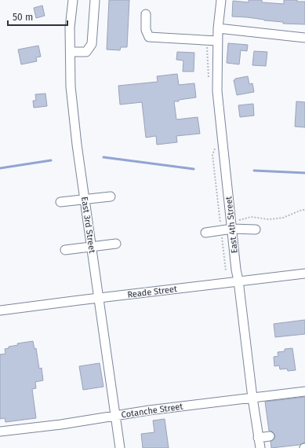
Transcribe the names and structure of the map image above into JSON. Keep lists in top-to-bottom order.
{
  "streets": {
    "street": [
      "East 3rd Street",
      "East 4th Street",
      "Reade Street",
      "Cotanche Street"
    ]
  },
  "crossings": [
    ["East 3rd Street", "Reade Street"],
    ["East 3rd Street", "Cotanche Street"],
    ["East 4th Street", "Reade Street"],
    ["East 4th Street", "Cotanche Street"]
  ],
  "scale_bar": "50 m"
}
